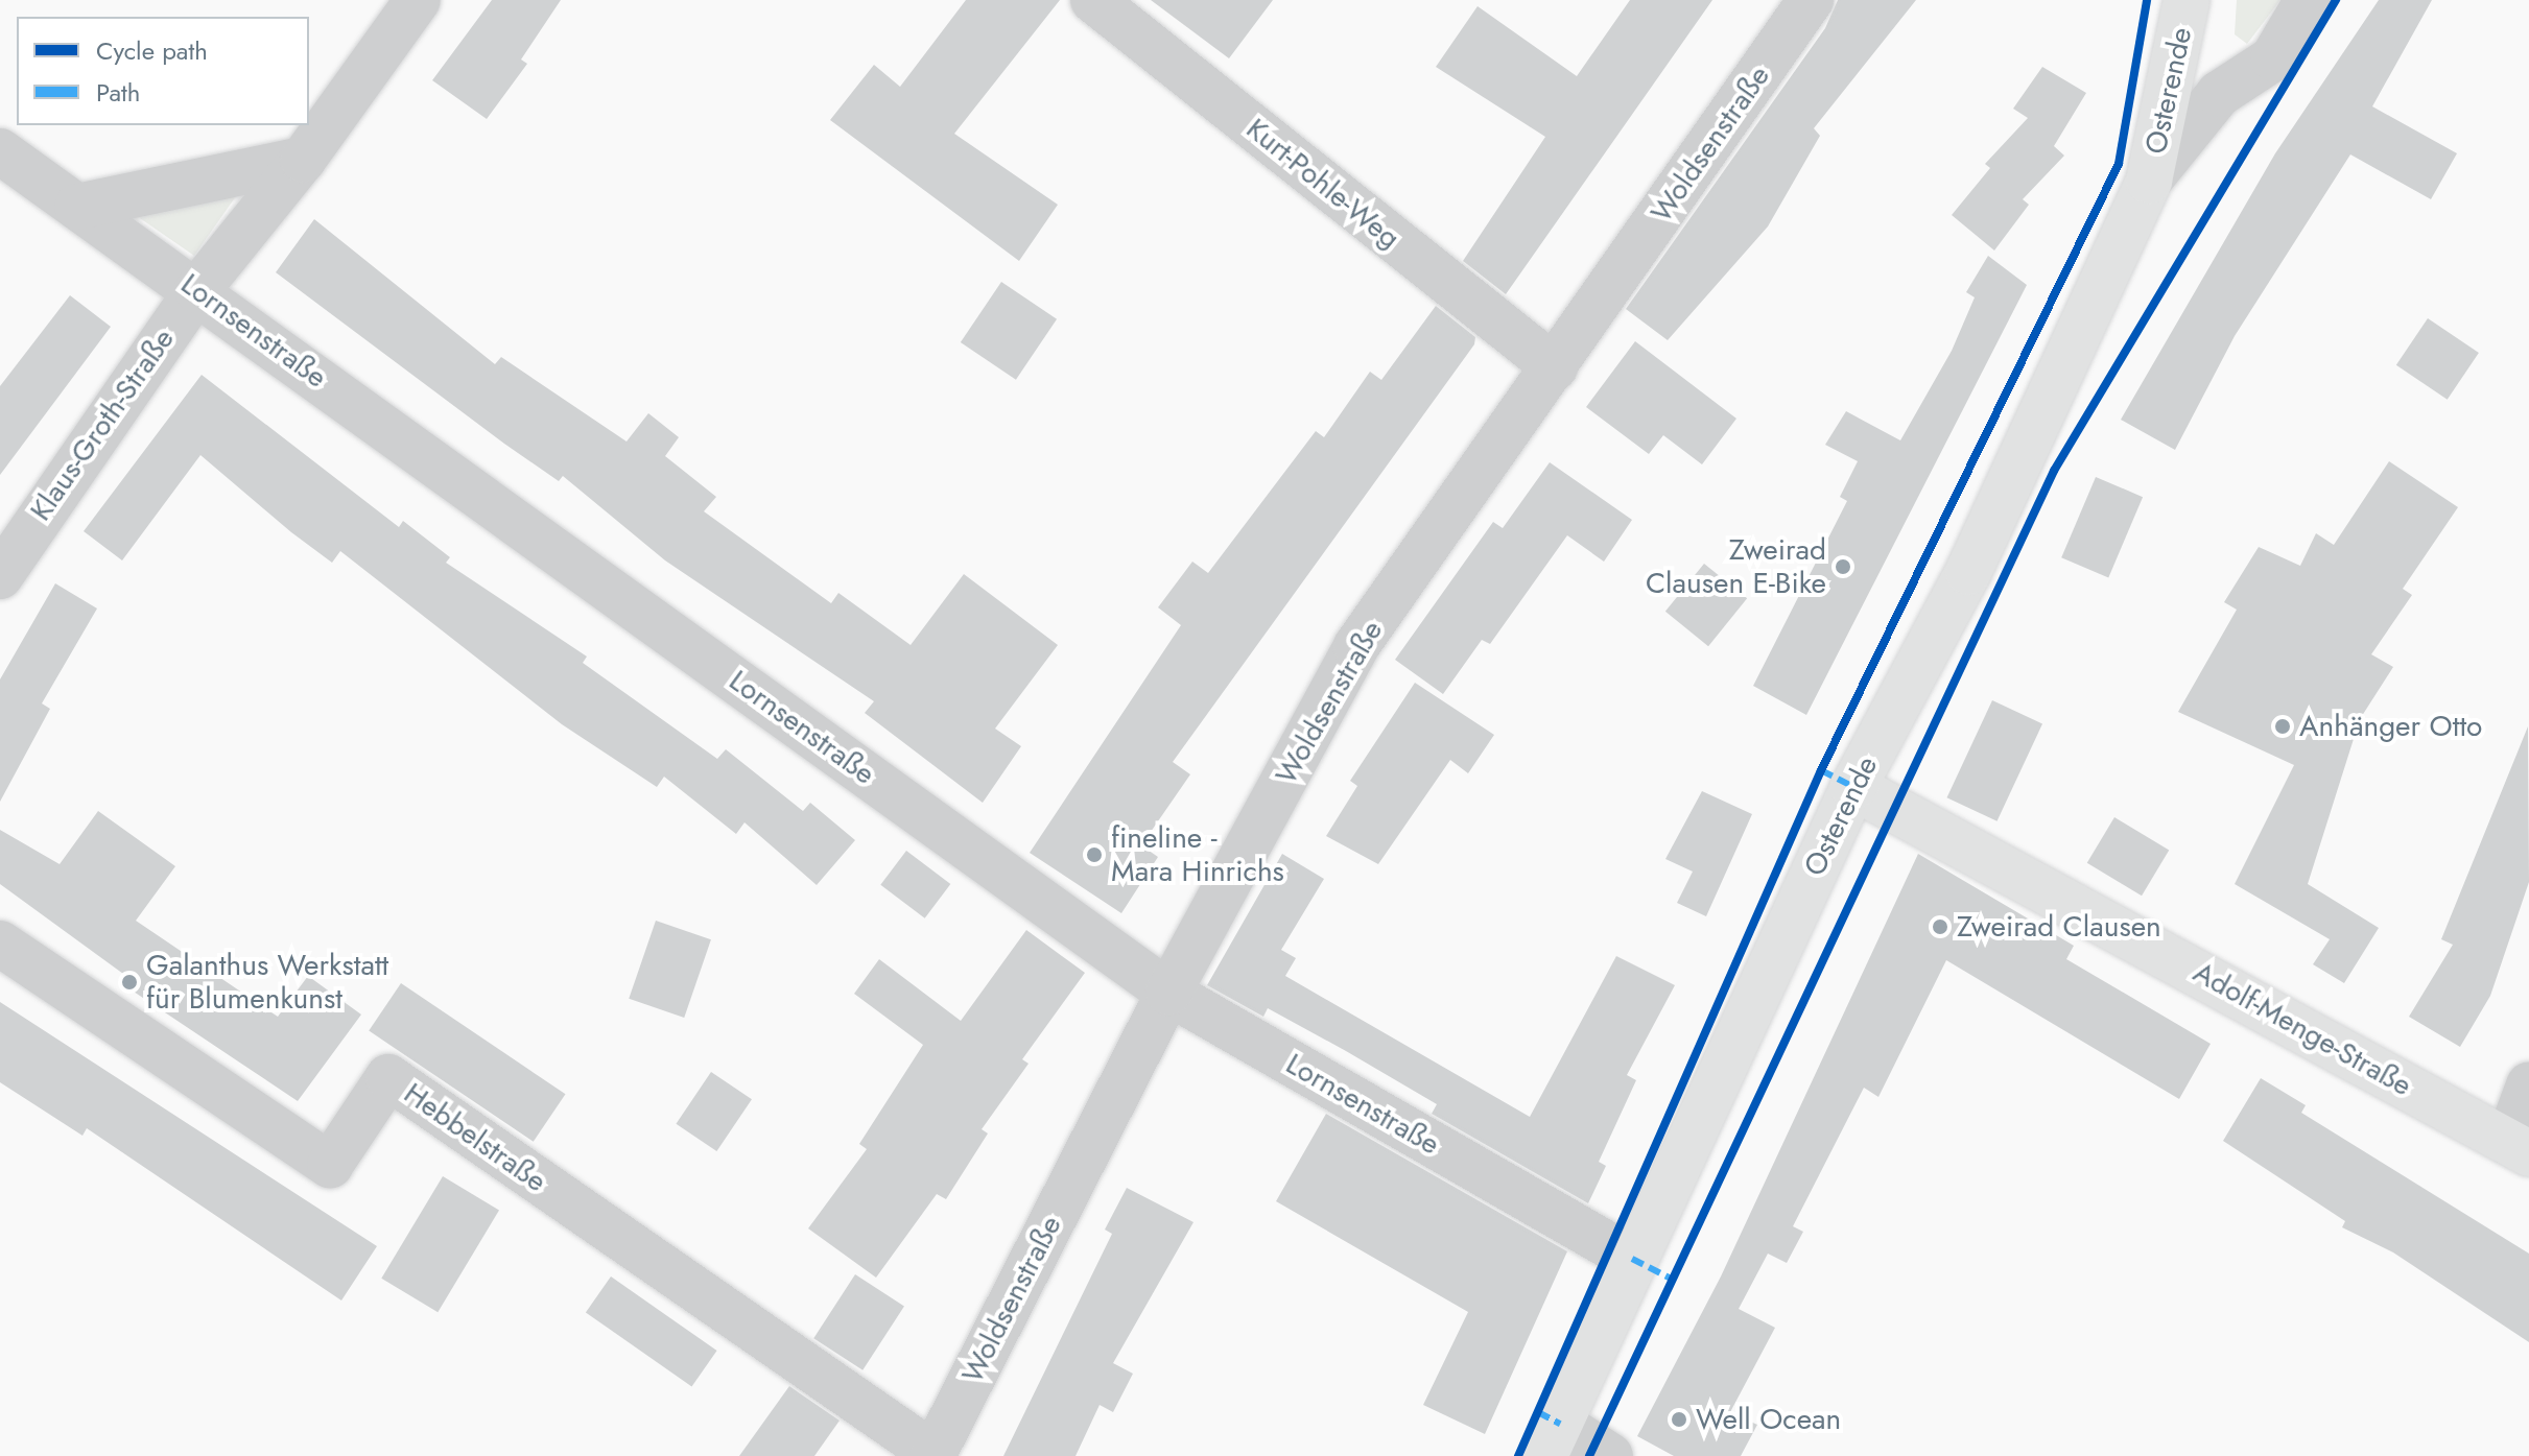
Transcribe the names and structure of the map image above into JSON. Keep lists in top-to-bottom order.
{
  "streets": {
    "main road": ["Osterende", "Adolf-Menge-Straße"],
    "street": [
      "Woldsenstraße",
      "Kurt-Pohle-Weg",
      "Lornsenstraße",
      "Klaus-Groth-Straße",
      "Hebbelstraße"
    ]
  },
  "crossings": [
    ["Osterende", "Lornsenstraße"],
    ["Osterende", "Adolf-Menge-Straße"],
    ["Woldsenstraße", "Kurt-Pohle-Weg"],
    ["Woldsenstraße", "Lornsenstraße"],
    ["Woldsenstraße", "Hebbelstraße"],
    ["Lornsenstraße", "Klaus-Groth-Straße"]
  ],
  "places": [
    "Zweirad Clausen E-Bike",
    "Anhänger Otto",
    "fineline - Mara Hinrichs",
    "Zweirad Clausen",
    "Galanthus Werkstatt für Blumenkunst",
    "Well Ocean"
  ],
  "legend": ["Cycle path", "Path"]
}
